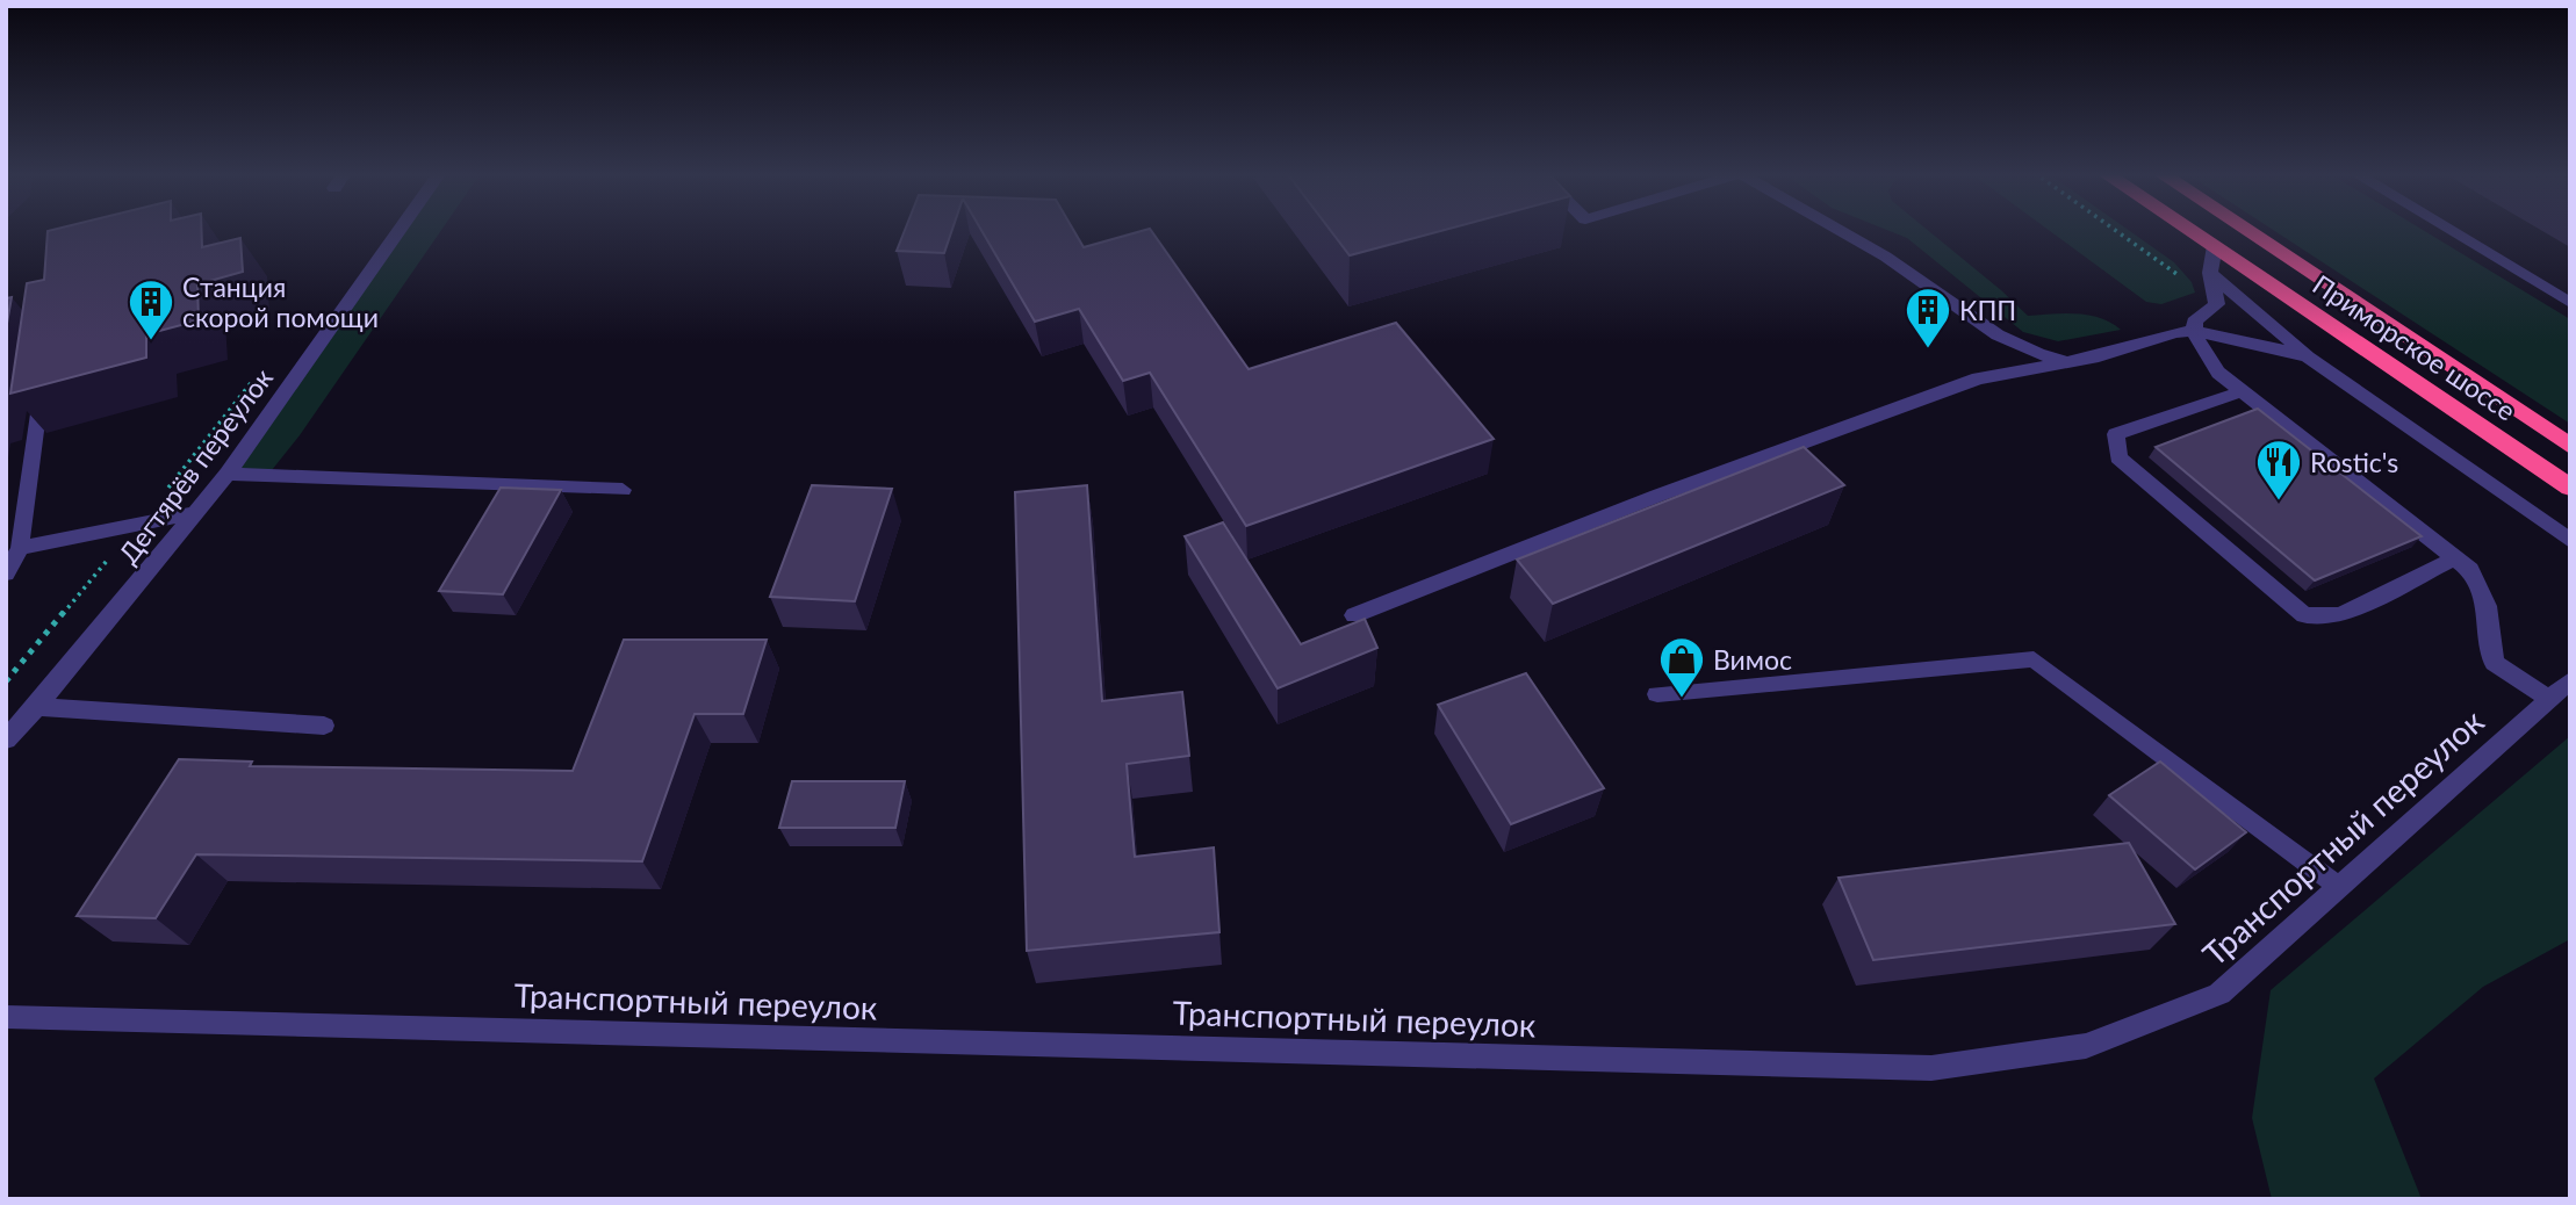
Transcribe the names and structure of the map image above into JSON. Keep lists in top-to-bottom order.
{
  "streets": {
    "highway": ["Приморское шоссе"],
    "street": ["Дегтярёв переулок", "Транспортный переулок"]
  },
  "places": {
    "building": ["Станция скорой помощи", "КПП"],
    "restaurant": ["Rostic's"],
    "shop": ["Вимос"]
  }
}
